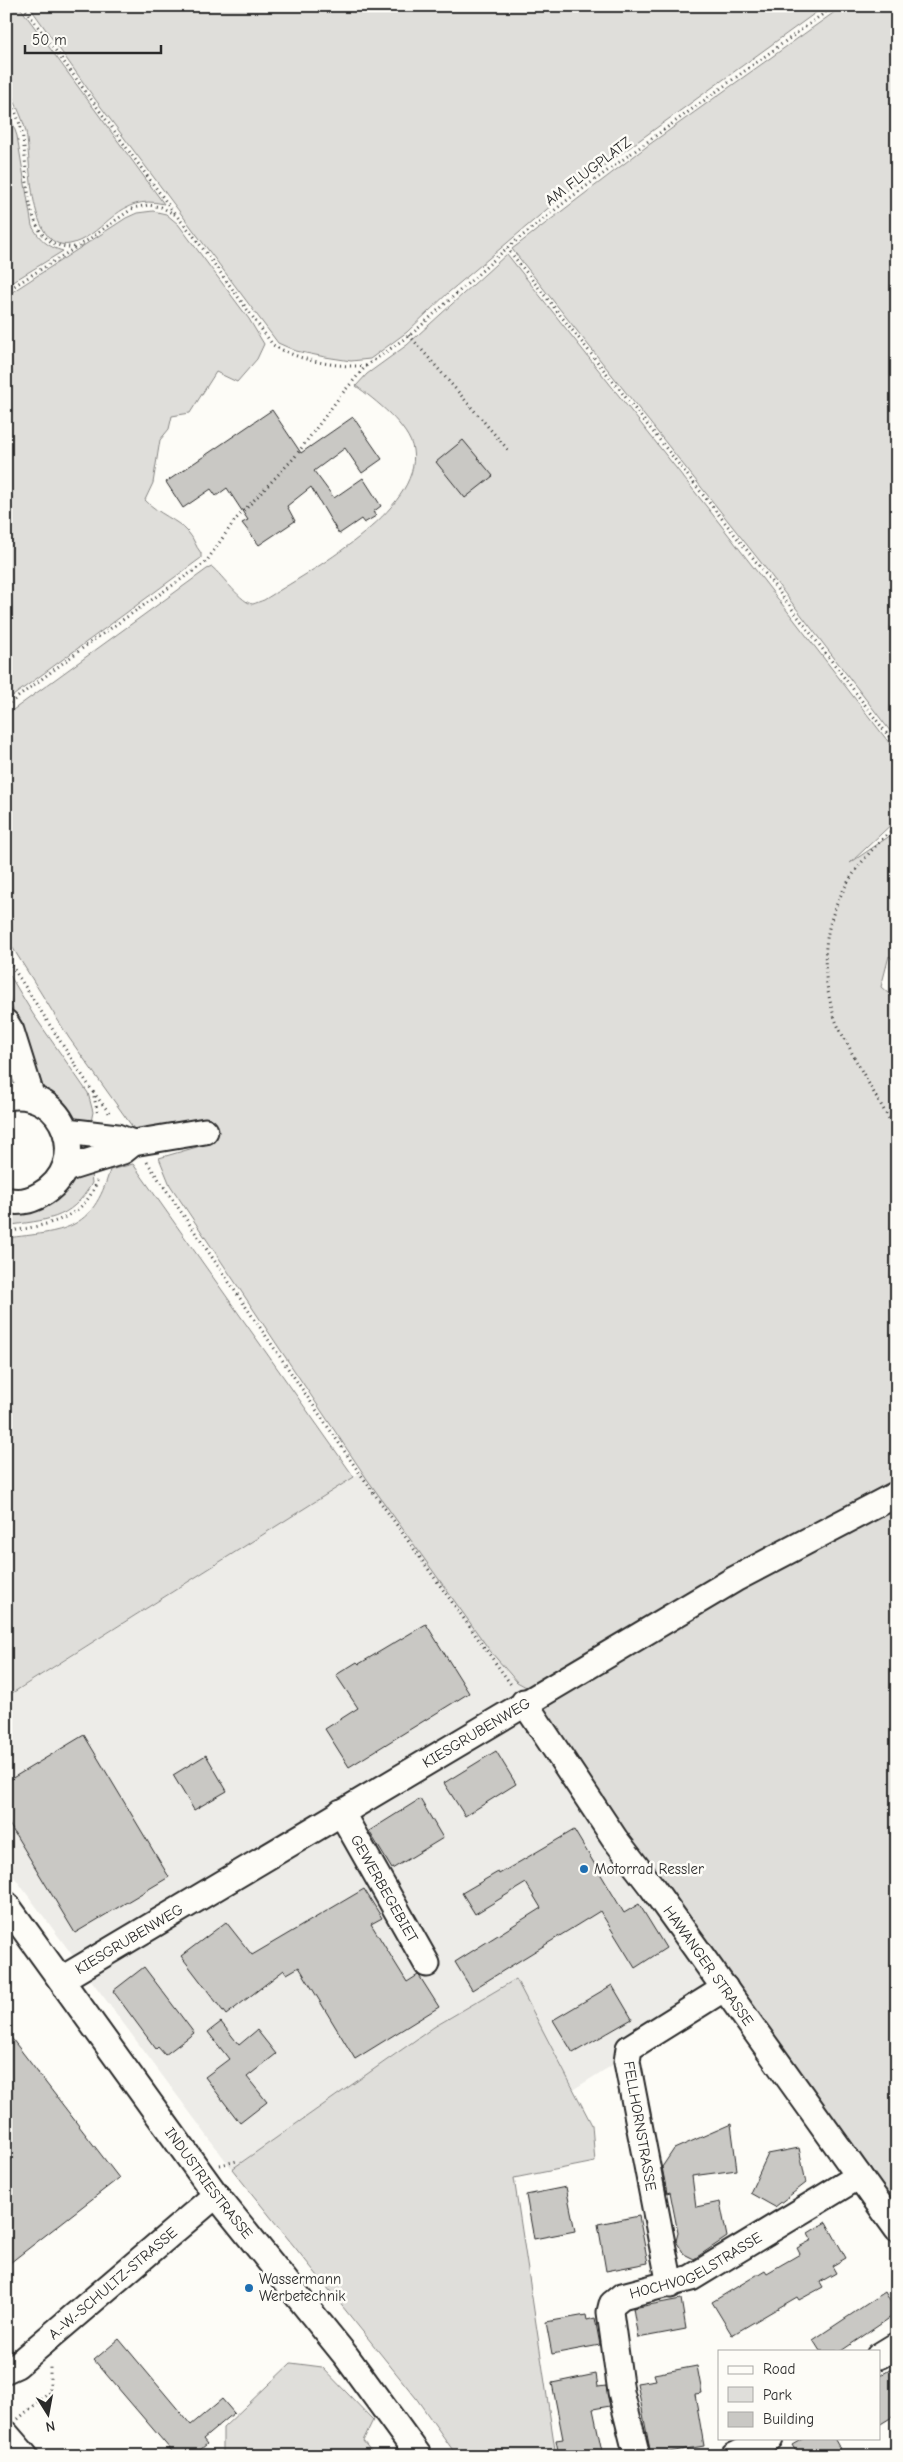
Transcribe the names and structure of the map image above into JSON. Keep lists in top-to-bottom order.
{
  "streets": {
    "street": [
      "KIESGRUBENWEG",
      "GEWERBEGEBIET",
      "HAWANGER STRASSE",
      "FELLHORNSTRASSE",
      "INDUSTRIESTRASSE",
      "HOCHVOGELSTRASSE",
      "A.-W.-SCHULTZ-STRASSE"
    ],
    "path": ["AM FLUGPLATZ"]
  },
  "crossings": [
    ["KIESGRUBENWEG", "GEWERBEGEBIET"],
    ["KIESGRUBENWEG", "HAWANGER STRASSE"],
    ["KIESGRUBENWEG", "INDUSTRIESTRASSE"],
    ["HAWANGER STRASSE", "FELLHORNSTRASSE"],
    ["HAWANGER STRASSE", "HOCHVOGELSTRASSE"],
    ["FELLHORNSTRASSE", "HOCHVOGELSTRASSE"],
    ["INDUSTRIESTRASSE", "A.-W.-SCHULTZ-STRASSE"]
  ],
  "places": ["Motorrad Ressler", "Wassermann Werbetechnik"],
  "legend": ["Road", "Park", "Building"],
  "scale_bar": "50 m",
  "north": "bottom"
}
